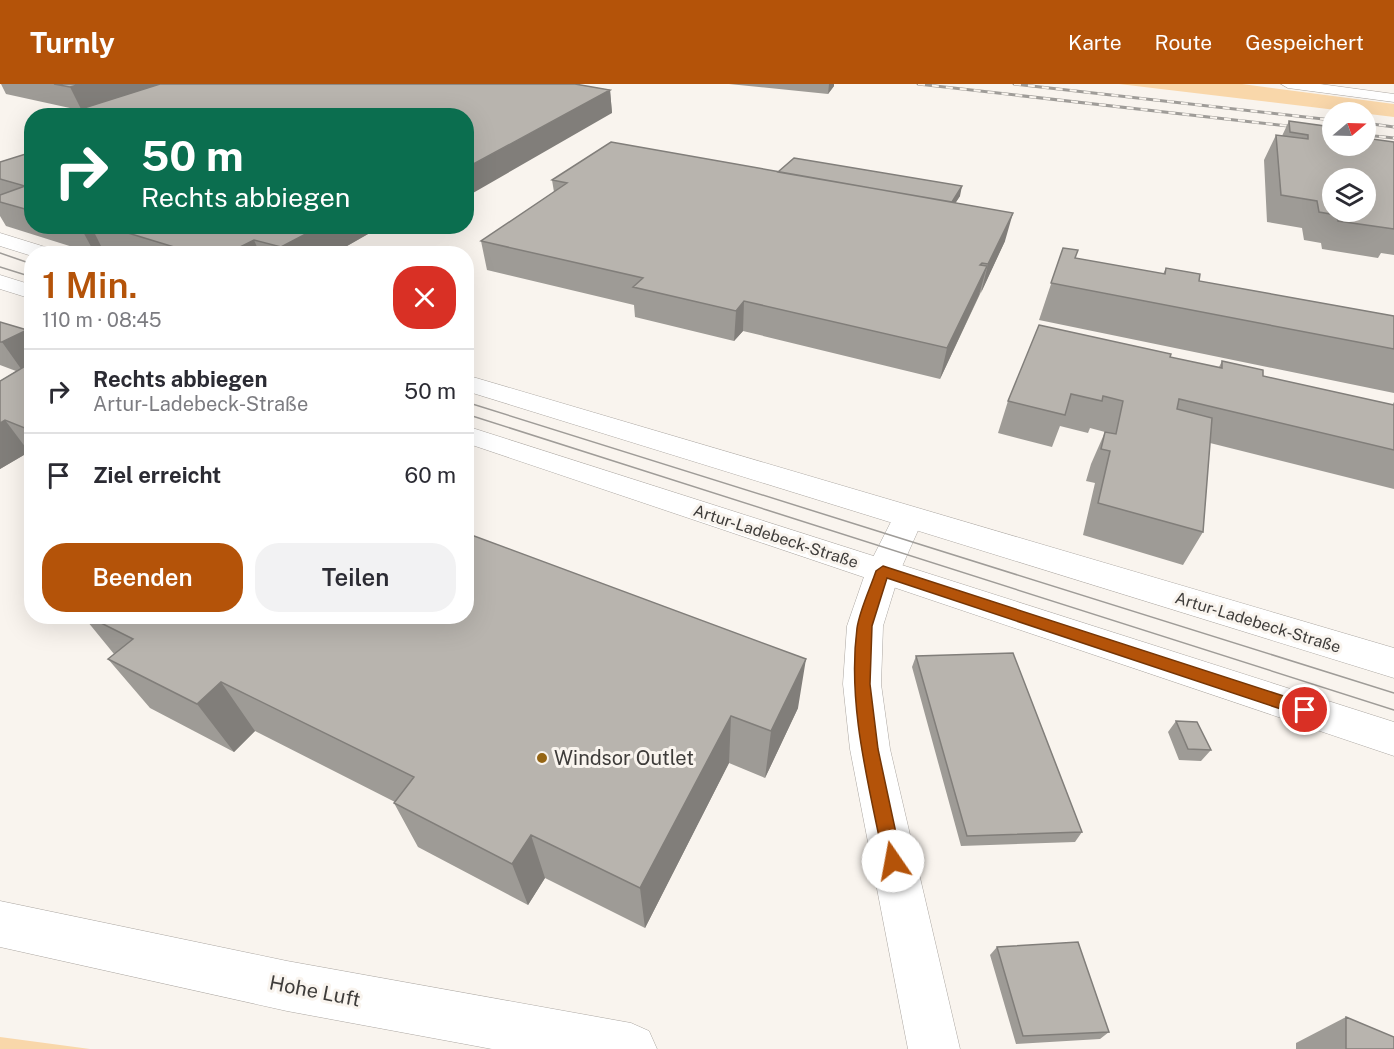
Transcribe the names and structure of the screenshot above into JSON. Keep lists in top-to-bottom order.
{
  "streets": {
    "main road": ["Artur-Ladebeck-Straße", "Hohe Luft"]
  },
  "places": ["Windsor Outlet"],
  "north": "right",
  "page": {
    "header": "Turnly",
    "nav": ["Karte", "Route", "Gespeichert"],
    "turn": ["50 m", "Rechts abbiegen"],
    "heading": ["1 Min.", "110 m · 08:45"],
    "list": [
      {
        "name": "Rechts abbiegen",
        "note": "Artur-Ladebeck-Straße",
        "value": "50 m"
      },
      {
        "name": "Ziel erreicht",
        "value": "60 m"
      }
    ],
    "buttons": ["Beenden", "Teilen"]
  }
}
